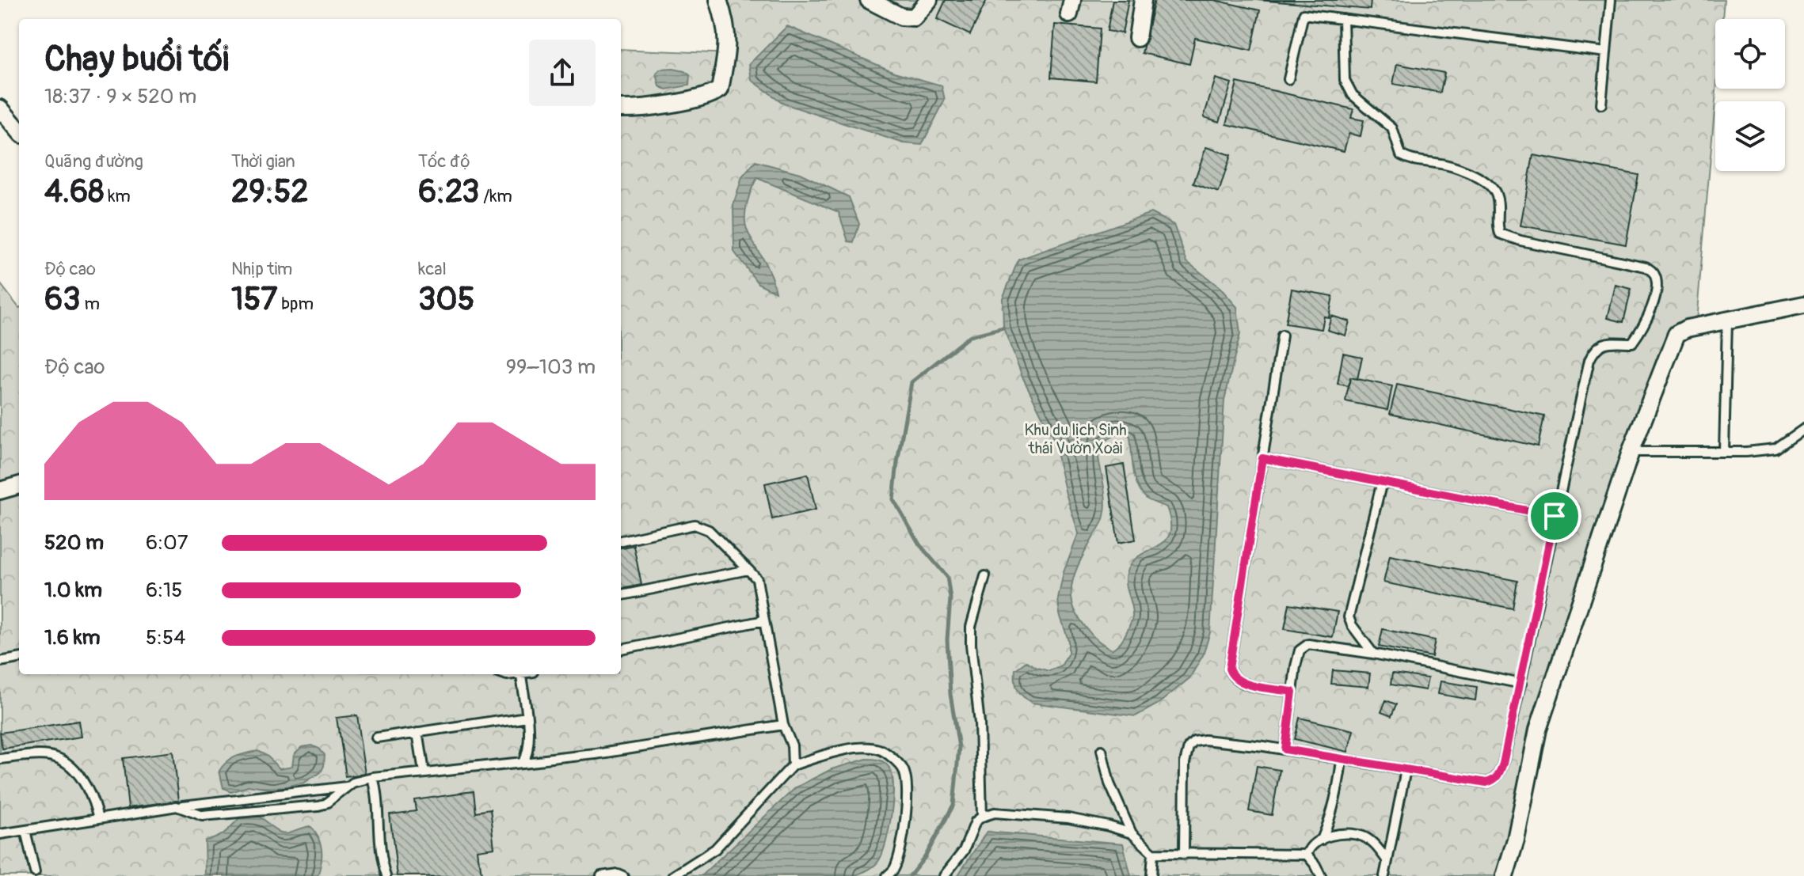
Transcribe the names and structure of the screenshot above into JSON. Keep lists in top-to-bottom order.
{
  "parks": ["Khu du lịch Sinh thái Vườn Xoài"],
  "page": {
    "heading": ["Chạy buổi tối", "18:37 · 9 × 520 m"],
    "stats": [
      ["Quãng đường", "4.68 km"],
      ["Thời gian", "29:52"],
      ["Tốc độ", "6:23 /km"],
      ["Độ cao", "63 m"],
      ["Nhịp tim", "157 bpm"],
      ["kcal", "305"]
    ],
    "chart": ["Độ cao", "99–103 m"],
    "list": [
      {
        "name": "520 m",
        "note": "6:07"
      },
      {
        "name": "1.0 km",
        "note": "6:15"
      },
      {
        "name": "1.6 km",
        "note": "5:54"
      }
    ]
  }
}
